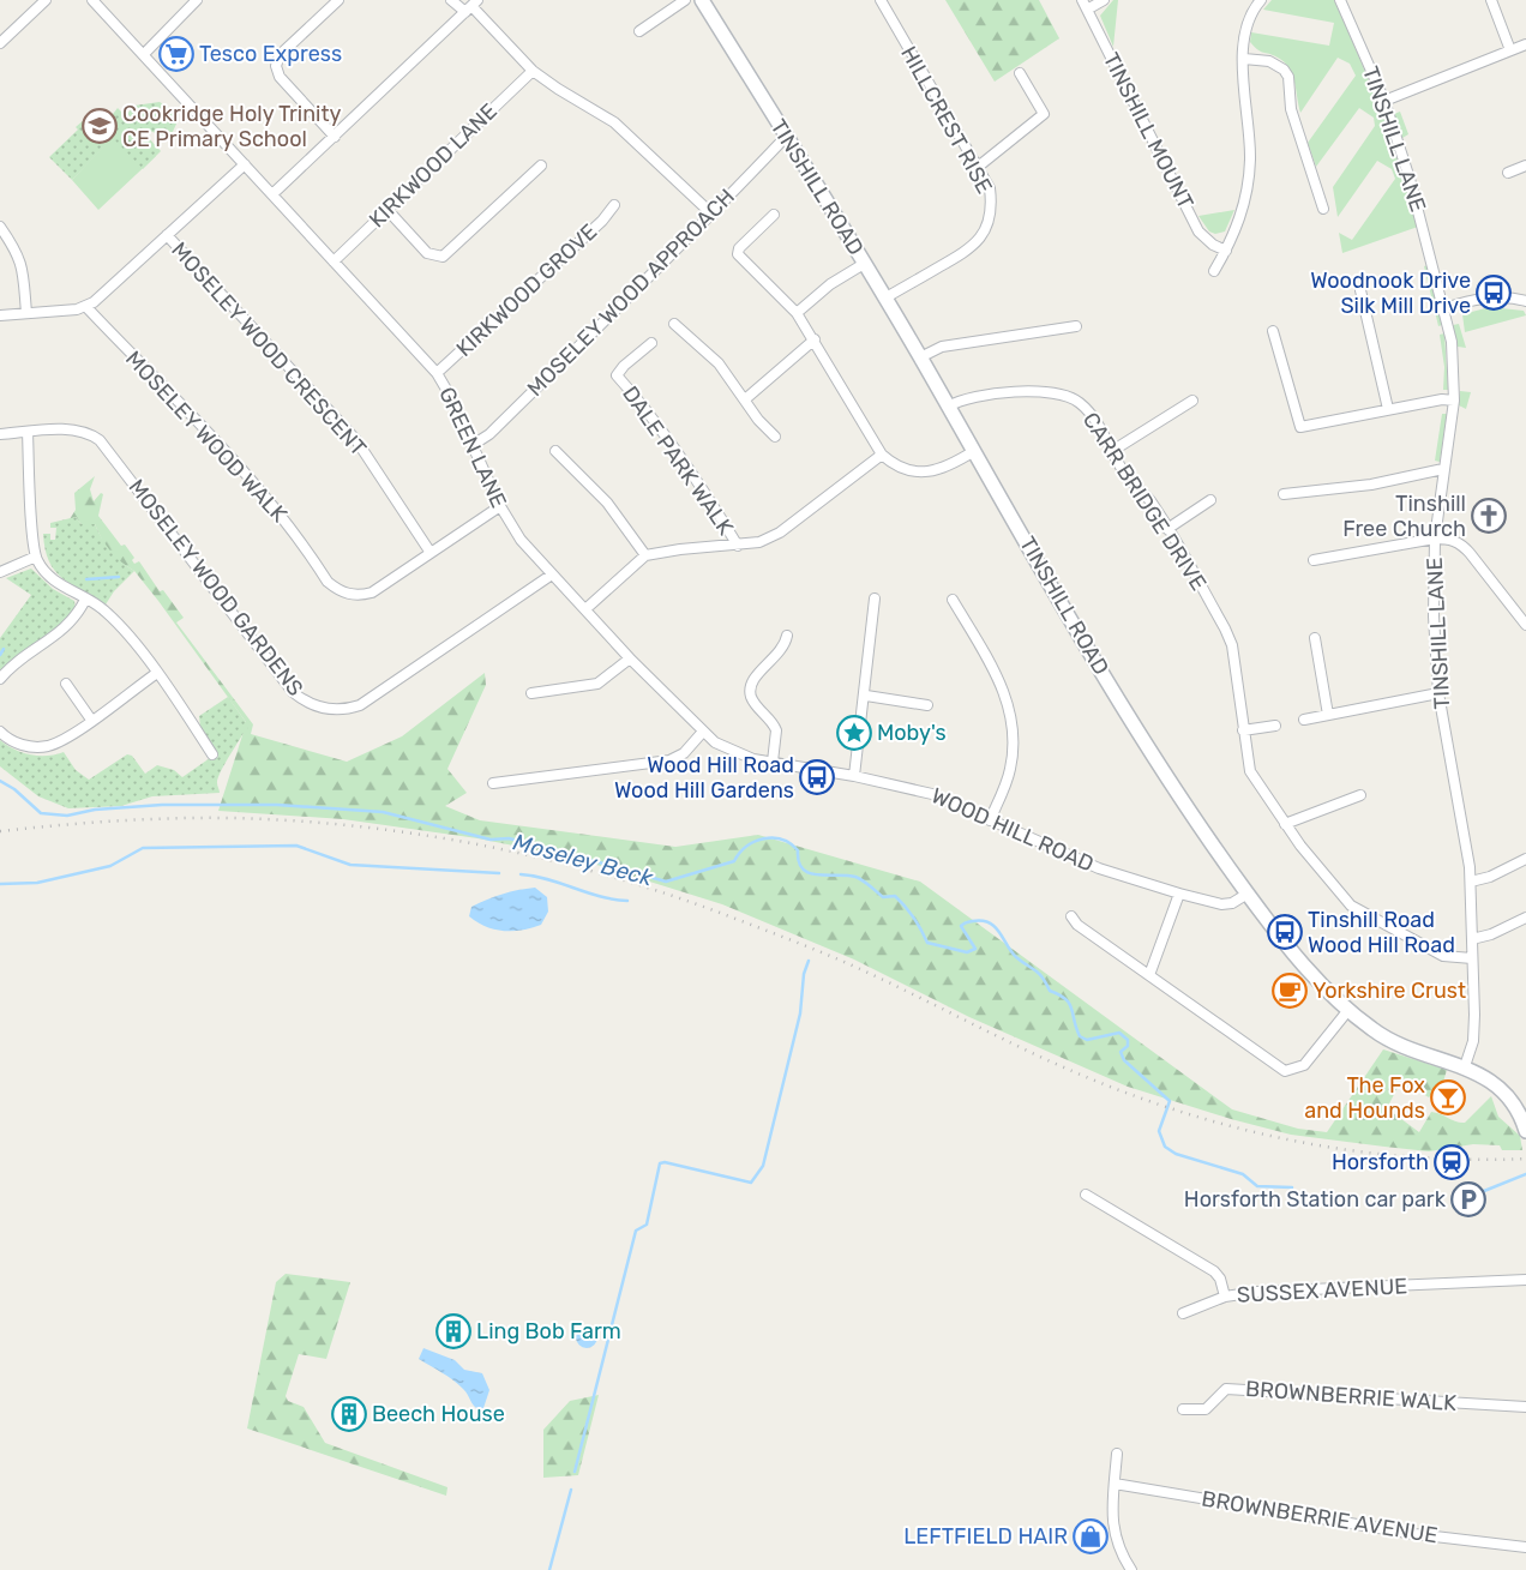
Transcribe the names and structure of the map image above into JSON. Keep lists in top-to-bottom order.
{
  "streets": {
    "street": [
      "HILLCREST RISE",
      "TINSHILL MOUNT",
      "TINSHILL LANE",
      "KIRKWOOD LANE",
      "TINSHILL ROAD",
      "KIRKWOOD GROVE",
      "MOSELEY WOOD APPROACH",
      "MOSELEY WOOD CRESCENT",
      "MOSELEY WOOD WALK",
      "GREEN LANE",
      "DALE PARK WALK",
      "CARR BRIDGE DRIVE",
      "MOSELEY WOOD GARDENS",
      "WOOD HILL ROAD",
      "SUSSEX AVENUE",
      "BROWNBERRIE WALK",
      "BROWNBERRIE AVENUE"
    ]
  },
  "crossings": [
    ["HILLCREST RISE", "TINSHILL ROAD"],
    ["TINSHILL LANE", "TINSHILL ROAD"],
    ["TINSHILL LANE", "CARR BRIDGE DRIVE"],
    ["KIRKWOOD LANE", "GREEN LANE"],
    ["TINSHILL ROAD", "MOSELEY WOOD APPROACH"],
    ["TINSHILL ROAD", "CARR BRIDGE DRIVE"],
    ["TINSHILL ROAD", "WOOD HILL ROAD"],
    ["KIRKWOOD GROVE", "GREEN LANE"],
    ["MOSELEY WOOD APPROACH", "GREEN LANE"],
    ["MOSELEY WOOD CRESCENT", "MOSELEY WOOD WALK"],
    ["MOSELEY WOOD WALK", "GREEN LANE"],
    ["GREEN LANE", "MOSELEY WOOD GARDENS"],
    ["GREEN LANE", "WOOD HILL ROAD"]
  ],
  "water": ["Moseley Beck"],
  "places": {
    "supermarket": ["Tesco Express"],
    "school or university": ["Cookridge Holy Trinity CE Primary School"],
    "bus stop": ["Woodnook Drive Silk Mill Drive", "Wood Hill Road Wood Hill Gardens", "Tinshill Road Wood Hill Road"],
    "church": ["Tinshill Free Church"],
    "place": ["Moby's"],
    "cafe": ["Yorkshire Crust"],
    "bar": ["The Fox and Hounds"],
    "station": ["Horsforth"],
    "parking": ["Horsforth Station car park"],
    "building": ["Ling Bob Farm", "Beech House"],
    "shop": ["LEFTFIELD HAIR"]
  }
}
